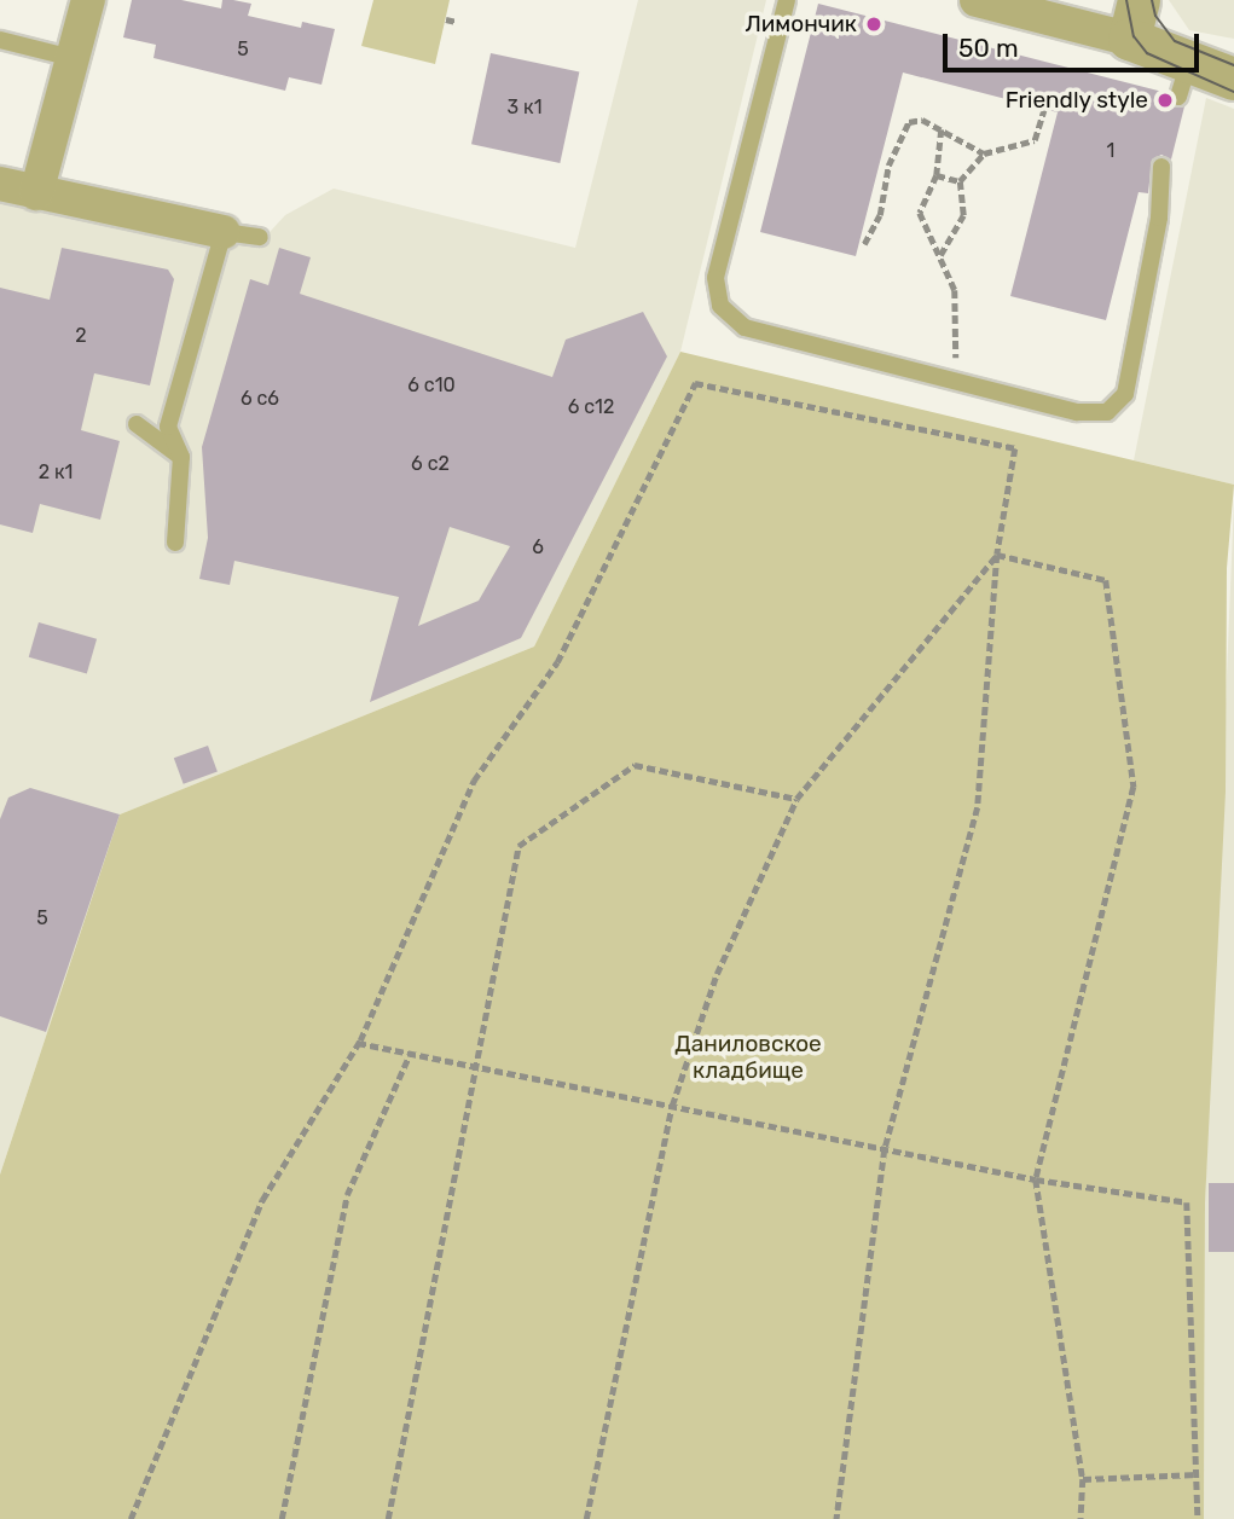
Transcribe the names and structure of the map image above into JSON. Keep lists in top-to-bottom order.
{
  "parks": ["Даниловское кладбище"],
  "places": ["Лимончик", "Friendly style"],
  "house_numbers": [
    "5",
    "3 к1",
    "1",
    "2",
    "6 c10",
    "6 с6",
    "6 c12",
    "6 с2",
    "2 к1",
    "6",
    "5"
  ],
  "scale_bar": "50 m"
}
